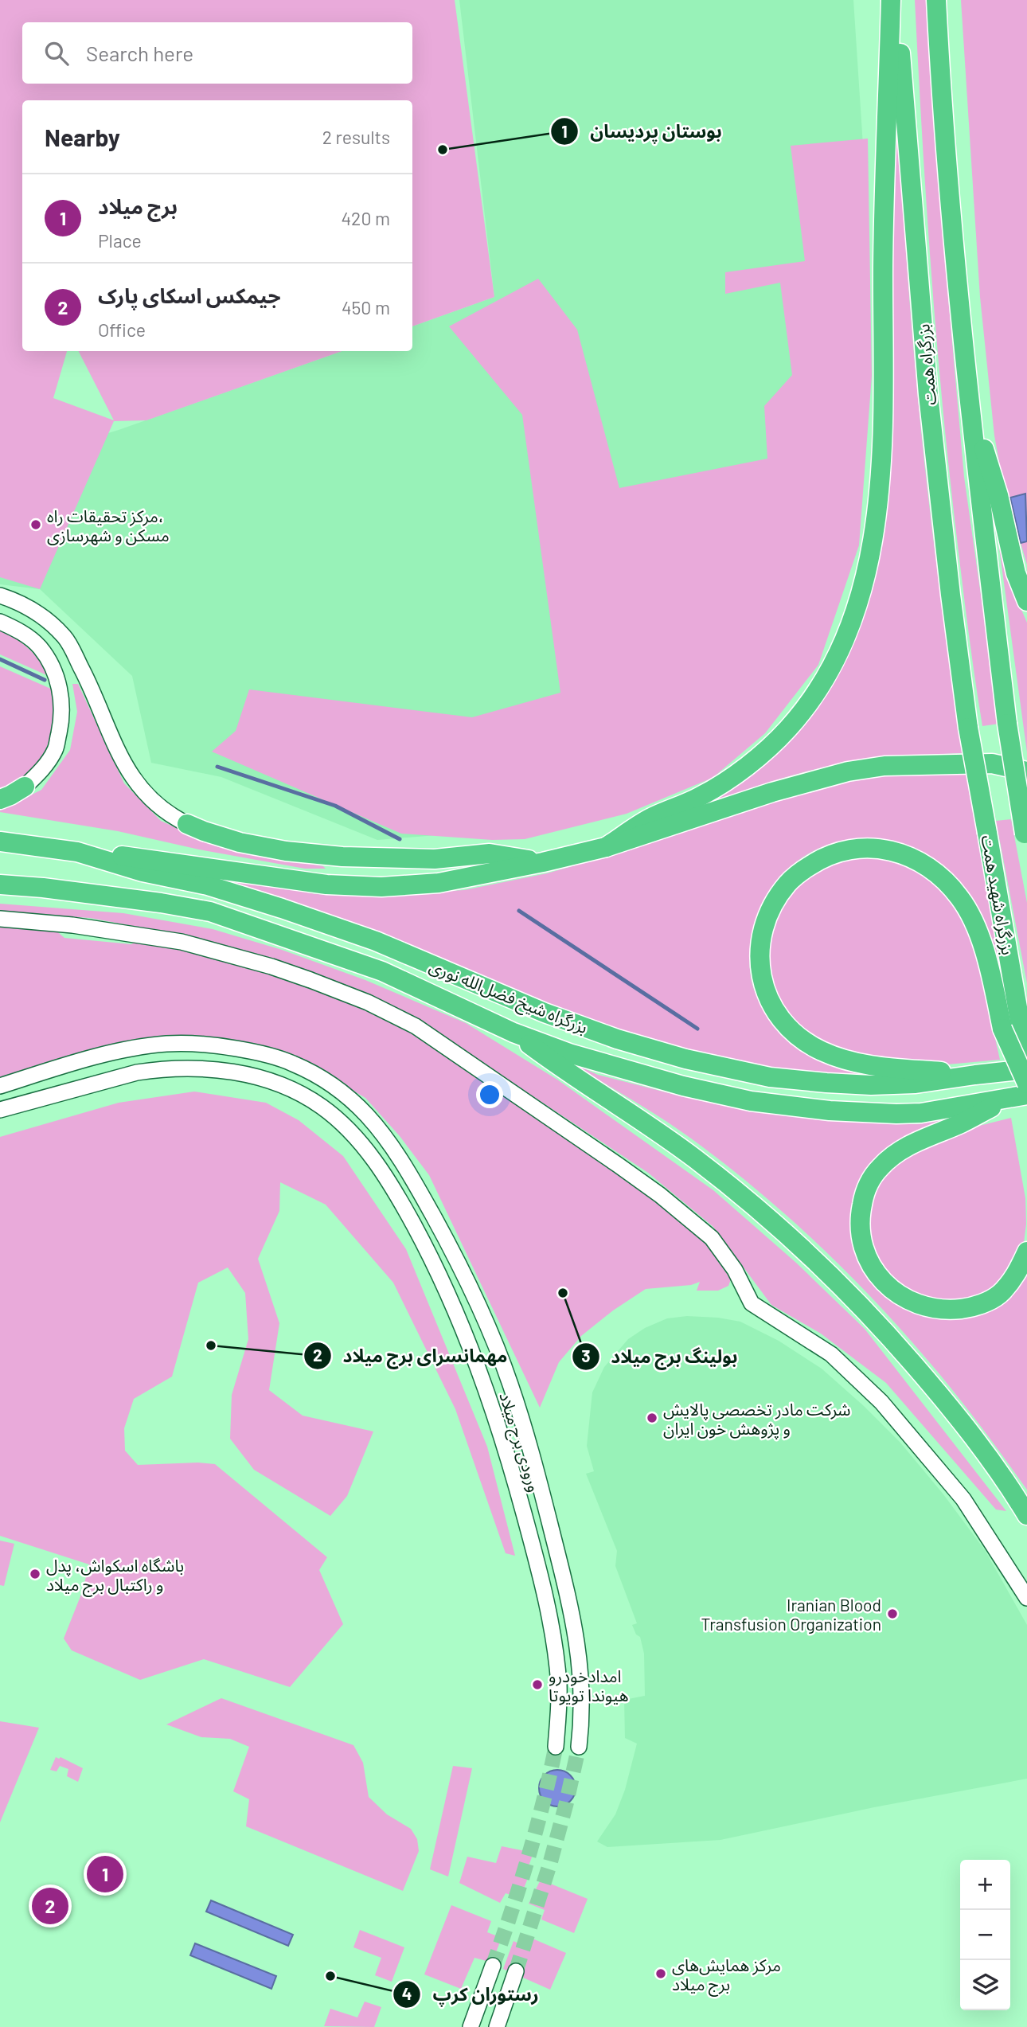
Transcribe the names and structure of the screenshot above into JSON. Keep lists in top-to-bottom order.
{
  "streets": {
    "highway": ["بزرگراه همت", "بزرگراه شهید همت", "بزرگراه شیخ فضل‌الله نوری"],
    "street": ["ورودی برج میلاد"]
  },
  "crossings": [
    ["بزرگراه همت", "بزرگراه شهید همت"]
  ],
  "places": [
    "بوستان پردیسان",
    "مرکز تحقیقات راه، مسکن و شهرسازی",
    "بولینگ برج ميلاد",
    "مهمانسرای برج میلاد",
    "شرکت مادر تخصصی پالایش و پژوهش خون ایران",
    "باشگاه اسکواش، پدل و راکتبال برج میلاد",
    "Iranian Blood Transfusion Organization",
    "امدادخودرو هیوندا تویوتا",
    "مرکز همایش‌های برج میلاد",
    "رستوران کرپ"
  ],
  "page": {
    "search": "Search here",
    "heading": ["Nearby", "2 results"],
    "list": [
      {
        "mark": "1",
        "name": "برج میلاد",
        "note": "Place",
        "value": "420 m"
      },
      {
        "mark": "2",
        "name": "جیمکس اسکای پارک",
        "note": "Office",
        "value": "450 m"
      }
    ],
    "pins": ["1", "2"],
    "map_buttons": ["+", "−"]
  }
}
